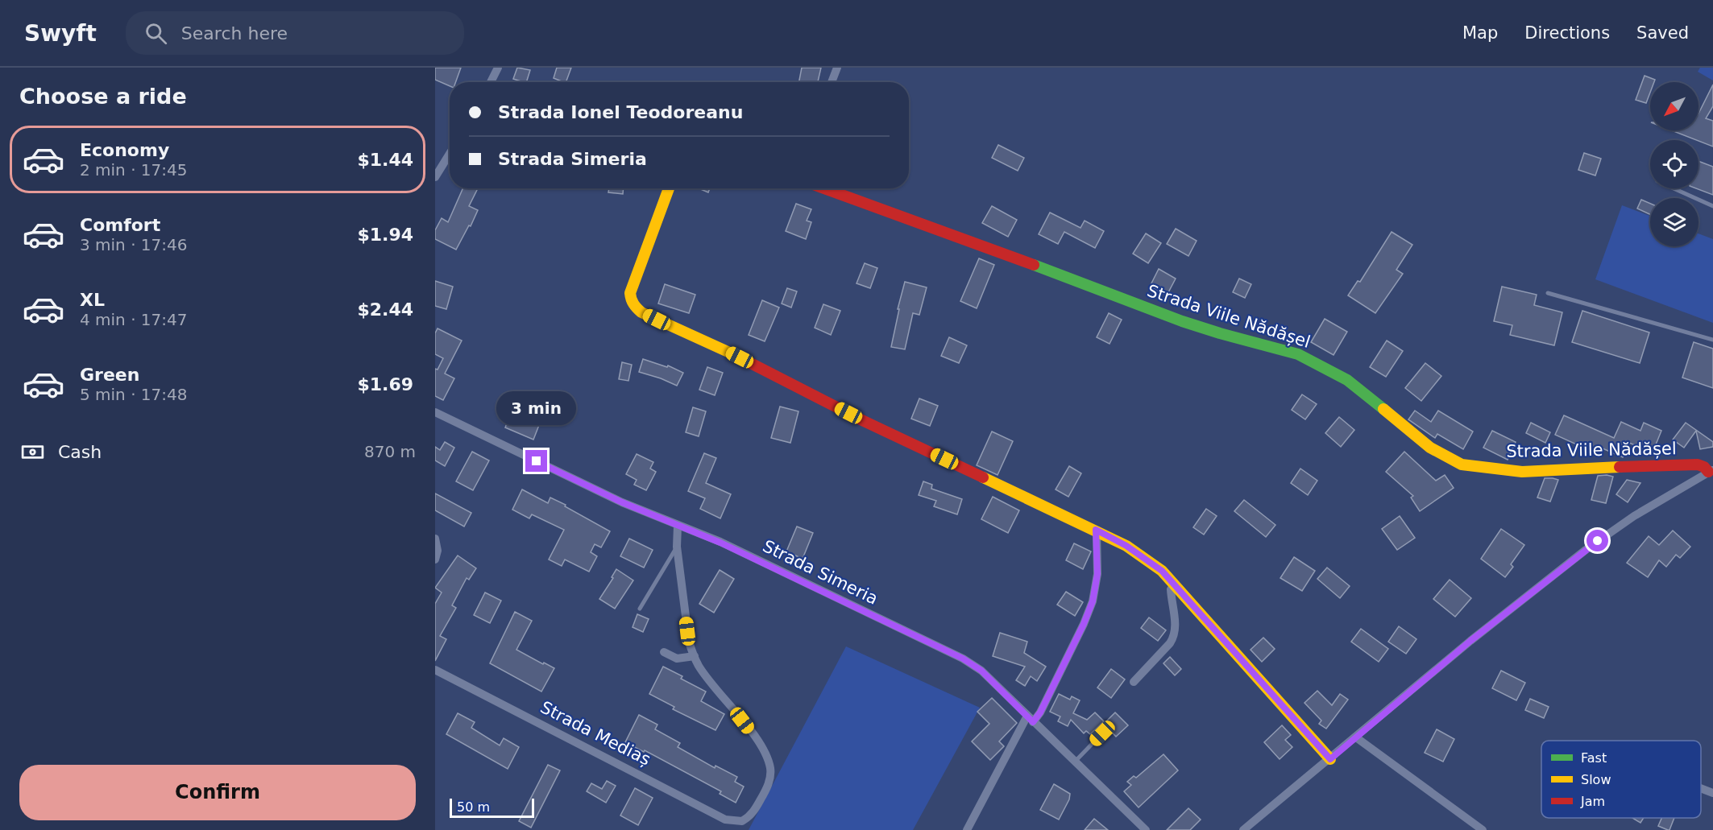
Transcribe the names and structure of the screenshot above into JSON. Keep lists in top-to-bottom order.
{
  "streets": {
    "street": ["Strada Viile Nădășel", "Strada Simeria", "Strada Mediaș"]
  },
  "legend": ["Fast", "Slow", "Jam"],
  "scale_bar": "50 m",
  "north": "bottom left",
  "page": {
    "header": "Swyft",
    "search": "Search here",
    "nav": ["Map", "Directions", "Saved"],
    "heading": "Choose a ride",
    "banner": ["Strada Ionel Teodoreanu", "Strada Simeria"],
    "list": [
      {
        "name": "Economy",
        "note": "2 min · 17:45",
        "value": "$1.44"
      },
      {
        "name": "Comfort",
        "note": "3 min · 17:46",
        "value": "$1.94"
      },
      {
        "name": "XL",
        "note": "4 min · 17:47",
        "value": "$2.44"
      },
      {
        "name": "Green",
        "note": "5 min · 17:48",
        "value": "$1.69"
      }
    ],
    "bubble": "3 min",
    "pay": ["Cash", "870 m"],
    "buttons": "Confirm",
    "scale": "50 m"
  }
}
